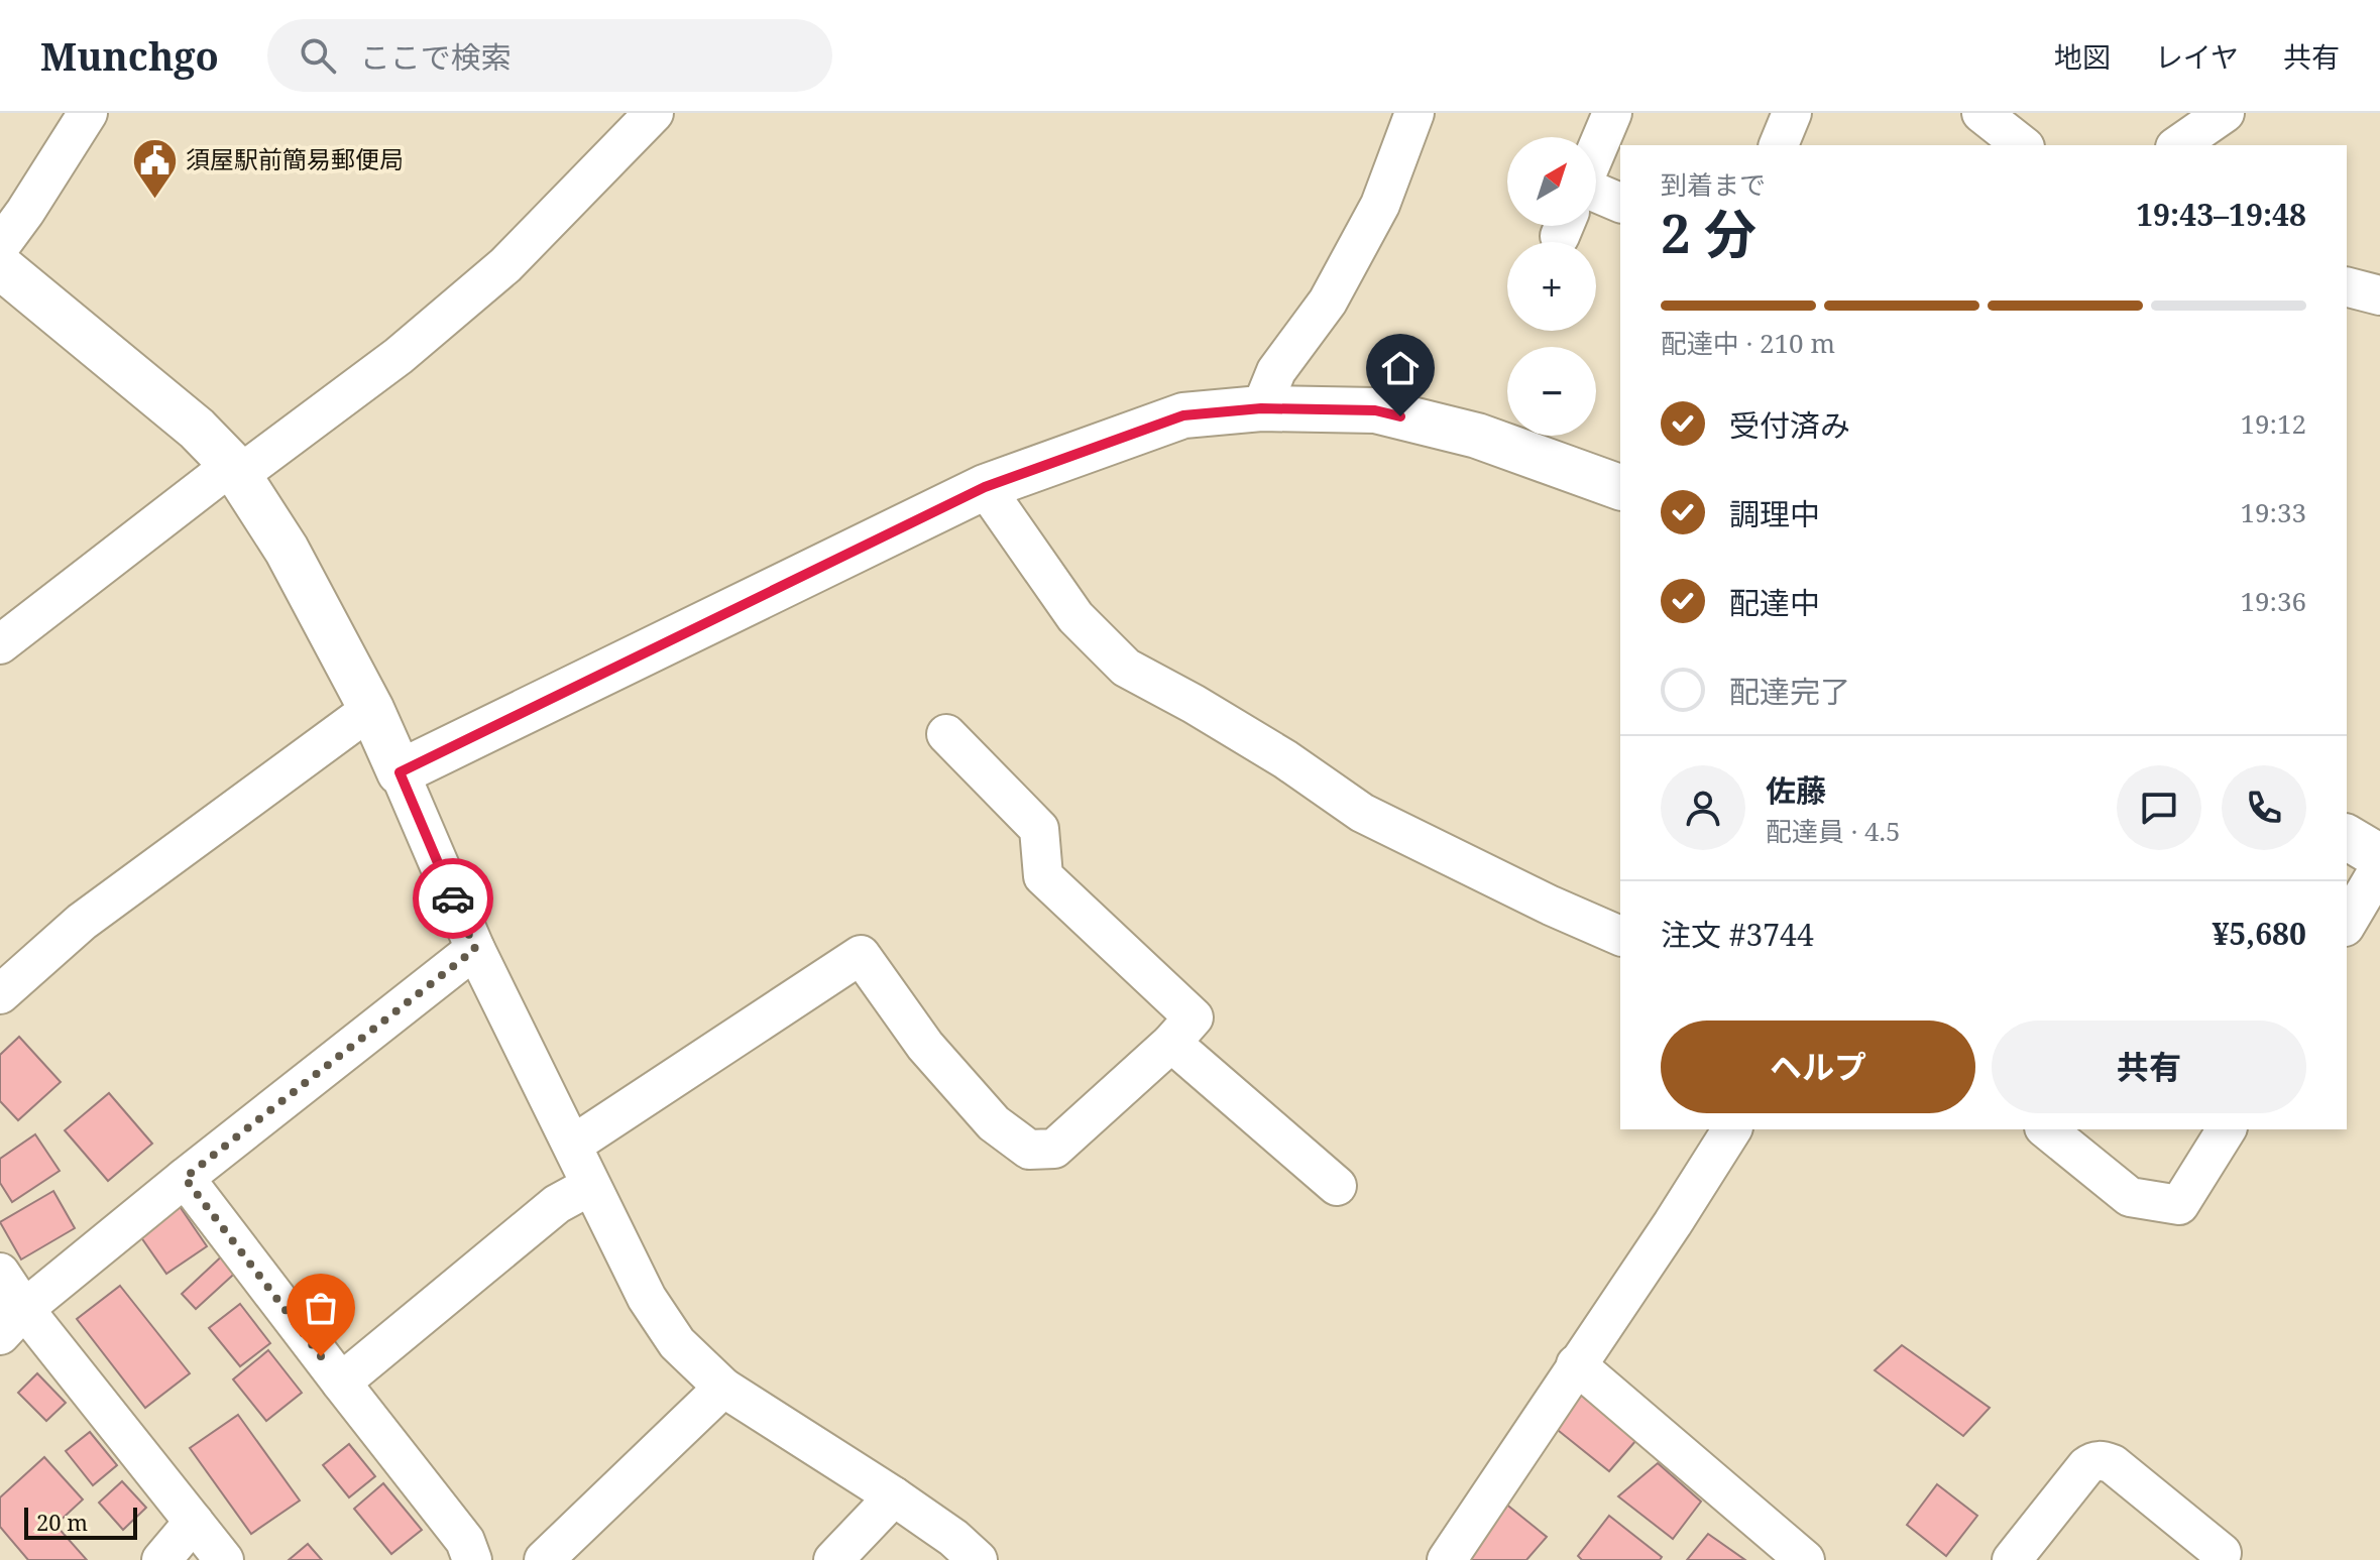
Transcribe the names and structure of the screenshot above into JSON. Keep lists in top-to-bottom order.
{
  "places": {
    "public building": ["須屋駅前簡易郵便局"]
  },
  "scale_bar": "20 m",
  "north": "top right",
  "page": {
    "header": "Munchgo",
    "search": "ここで検索",
    "nav": ["地図", "レイヤ", "共有"],
    "map_buttons": ["+", "−"],
    "heading": ["2 分", "到着まで", "19:43–19:48"],
    "panel": [
      "佐藤",
      "配達員 · 4.5",
      "注文 #3744",
      "¥5,680"
    ],
    "bar": "配達中 · 210 m",
    "list": [
      ["受付済み", "19:12"],
      ["調理中", "19:33"],
      ["配達中", "19:36"],
      "配達完了"
    ],
    "buttons": ["ヘルプ", "共有"],
    "scale": "20 m"
  }
}
